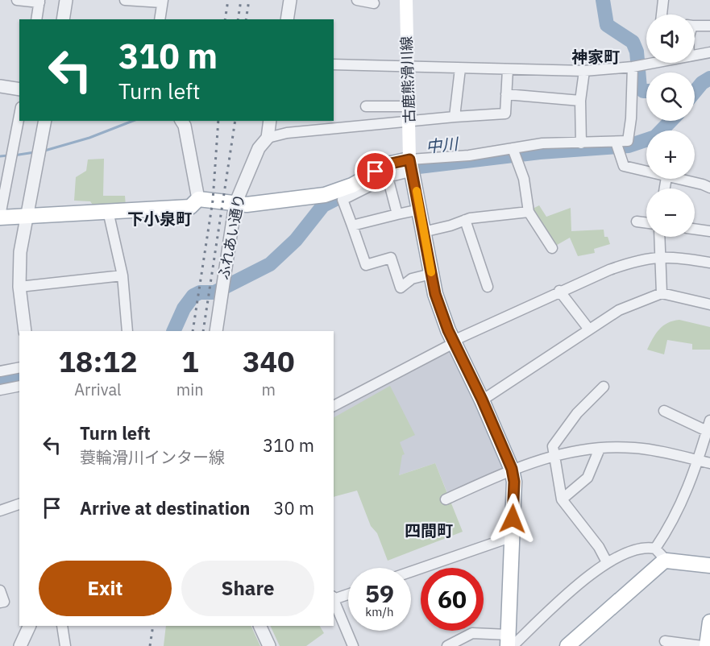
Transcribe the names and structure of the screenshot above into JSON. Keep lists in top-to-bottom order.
{
  "streets": {
    "main road": ["古鹿熊滑川線"],
    "street": ["ふれあい通り"]
  },
  "districts": ["神家町", "下小泉町", "四間町"],
  "water": ["中川"],
  "page": {
    "map_buttons": ["+", "−"],
    "turn": ["310 m", "Turn left"],
    "eta": [
      "18:12",
      "Arrival",
      "1",
      "min",
      "340",
      "m"
    ],
    "list": [
      {
        "name": "Turn left",
        "note": "蓑輪滑川インター線",
        "value": "310 m"
      },
      {
        "name": "Arrive at destination",
        "value": "30 m"
      }
    ],
    "buttons": ["Exit", "Share"],
    "speed": "59 km/h",
    "limit": "60"
  }
}
